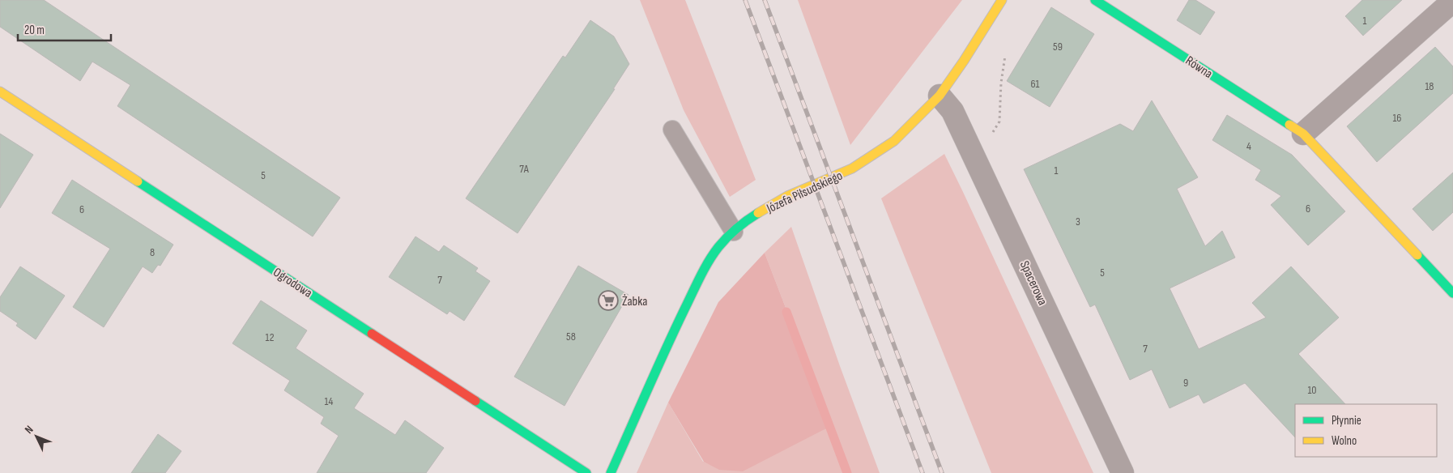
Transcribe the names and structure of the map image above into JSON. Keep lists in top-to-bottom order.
{
  "streets": {
    "street": [
      "Równa",
      "Józefa Piłsudskiego",
      "Ogrodowa",
      "Spacerowa"
    ]
  },
  "crossings": [
    ["Józefa Piłsudskiego", "Spacerowa"]
  ],
  "places": {
    "supermarket": ["Żabka"]
  },
  "house_numbers": [
    "1",
    "59",
    "61",
    "18",
    "16",
    "4",
    "7A",
    "1",
    "5",
    "6",
    "6",
    "3",
    "8",
    "5",
    "7",
    "58",
    "12",
    "7",
    "9",
    "10",
    "14"
  ],
  "legend": ["Płynnie", "Wolno"],
  "scale_bar": "20 m",
  "north": "top left"
}
